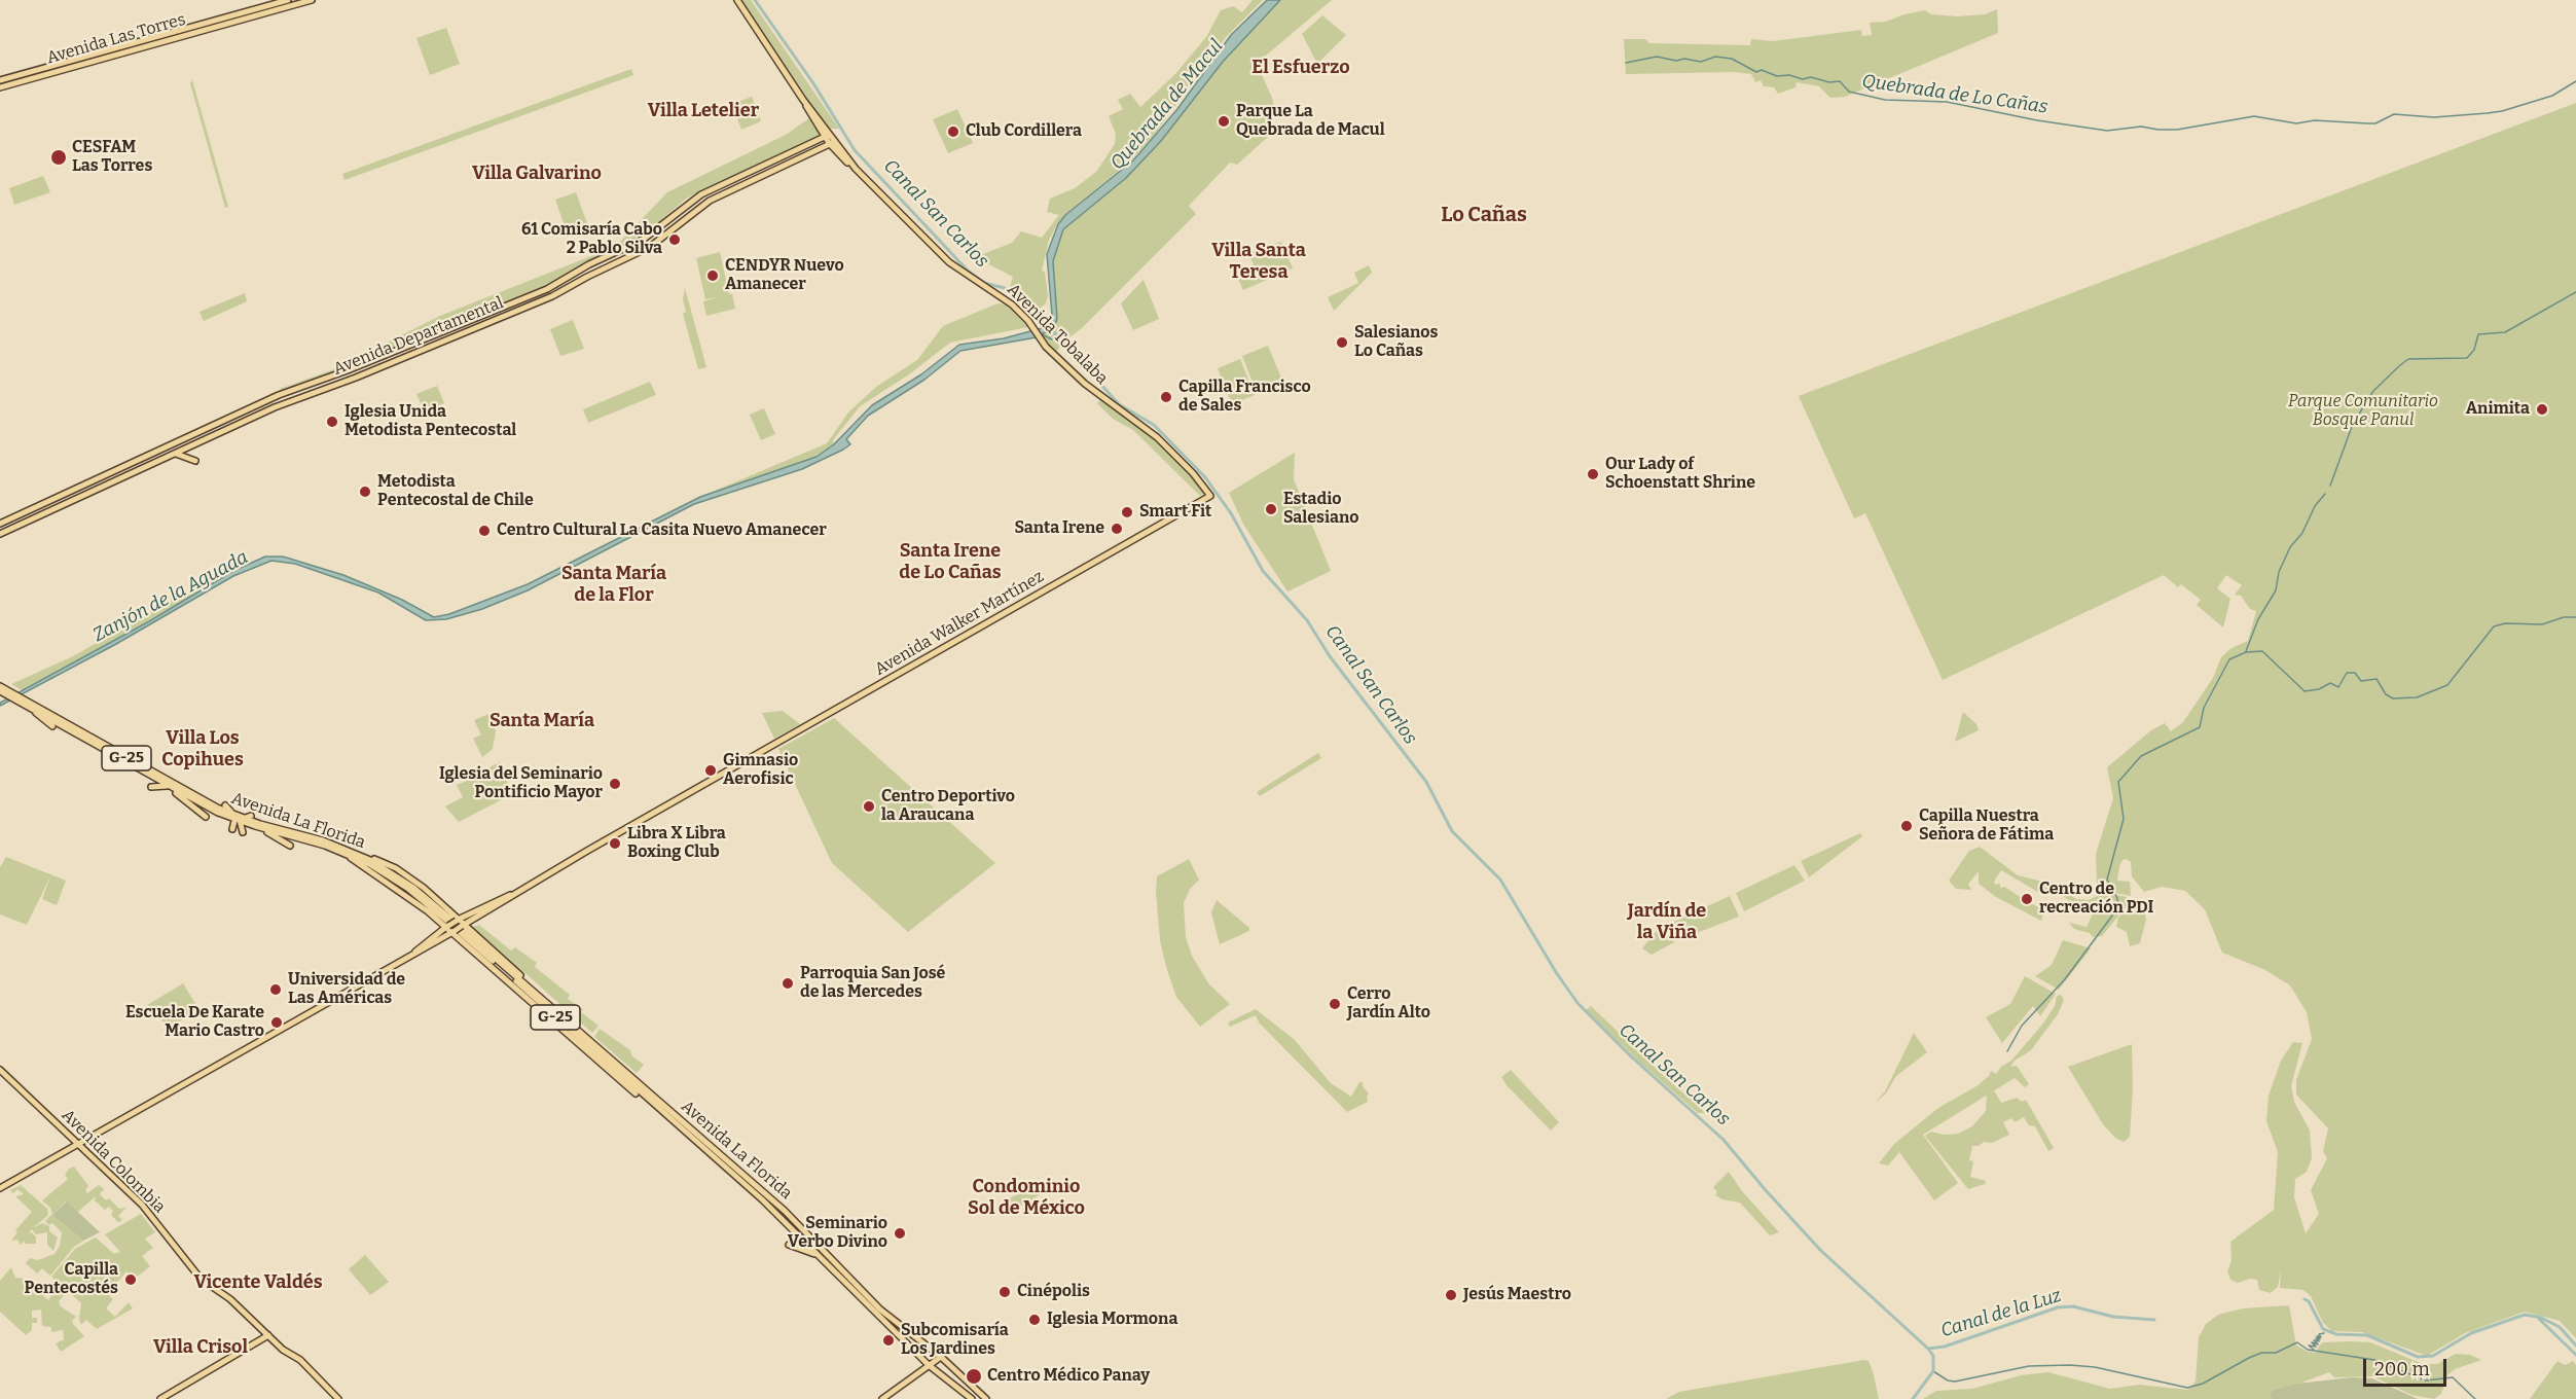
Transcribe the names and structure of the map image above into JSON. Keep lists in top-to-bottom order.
{
  "streets": {
    "main road": [
      "Avenida Las Torres",
      "Avenida Tobalaba",
      "Avenida Departamental",
      "Avenida Walker Martínez",
      "G-25",
      "Avenida La Florida",
      "Avenida Colombia"
    ]
  },
  "crossings": [
    ["Avenida Tobalaba", "Avenida Departamental"],
    ["Avenida Tobalaba", "Avenida Walker Martínez"],
    ["Avenida Walker Martínez", "Avenida La Florida"],
    ["Avenida Walker Martínez", "Avenida Colombia"]
  ],
  "districts": [
    "El Esfuerzo",
    "Villa Letelier",
    "Villa Galvarino",
    "Lo Cañas",
    "Villa Santa Teresa",
    "Santa Irene de Lo Cañas",
    "Santa María de la Flor",
    "Santa María",
    "Villa Los Copihues",
    "Jardín de la Viña",
    "Condominio Sol de México",
    "Vicente Valdés",
    "Villa Crisol"
  ],
  "water": [
    "Quebrada de Lo Cañas",
    "Quebrada de Macul",
    "Canal San Carlos",
    "Zanjón de la Aguada",
    "Canal de la Luz"
  ],
  "parks": ["Parque Comunitario Bosque Panul"],
  "places": [
    "Parque La Quebrada de Macul",
    "Club Cordillera",
    "CESFAM Las Torres",
    "61 Comisaría Cabo 2 Pablo Silva",
    "CENDYR Nuevo Amanecer",
    "Salesianos Lo Cañas",
    "Capilla Francisco de Sales",
    "Animita",
    "Iglesia Unida Metodista Pentecostal",
    "Our Lady of Schoenstatt Shrine",
    "Metodista Pentecostal de Chile",
    "Estadio Salesiano",
    "Smart Fit",
    "Santa Irene",
    "Centro Cultural La Casita Nuevo Amanecer",
    "Gimnasio Aerofisic",
    "Iglesia del Seminario Pontificio Mayor",
    "Centro Deportivo la Araucana",
    "Capilla Nuestra Señora de Fátima",
    "Libra X Libra Boxing Club",
    "Centro de recreación PDI",
    "Parroquia San José de las Mercedes",
    "Universidad de Las Américas",
    "Cerro Jardín Alto",
    "Escuela De Karate Mario Castro",
    "Seminario Verbo Divino",
    "Capilla Pentecostés",
    "Cinépolis",
    "Jesús Maestro",
    "Iglesia Mormona",
    "Subcomisaría Los Jardines",
    "Centro Médico Panay"
  ],
  "scale_bar": "200 m"
}
